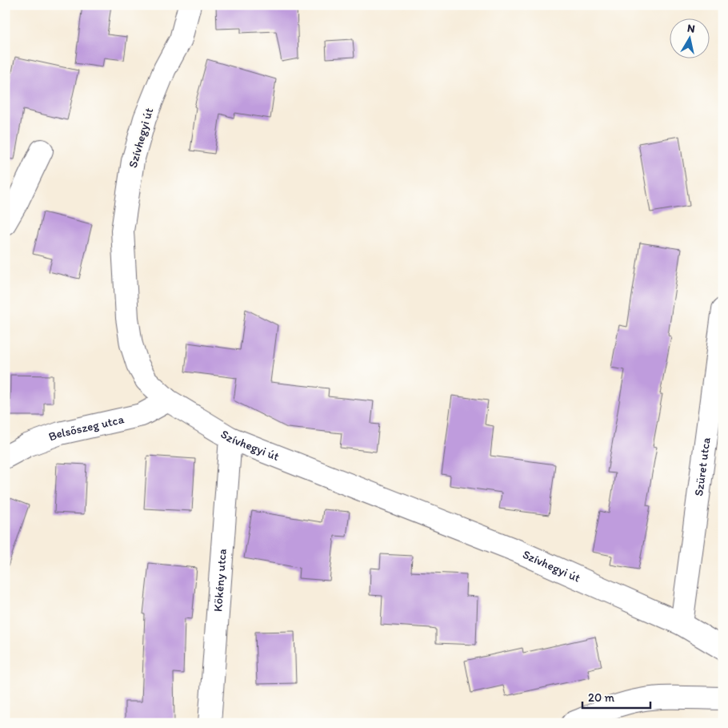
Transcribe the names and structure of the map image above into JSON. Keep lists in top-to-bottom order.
{
  "streets": {
    "street": [
      "Szívhegyi út",
      "Belsőszeg utca",
      "Szüret utca",
      "Kökény utca"
    ]
  },
  "crossings": [
    ["Szívhegyi út", "Belsőszeg utca"],
    ["Szívhegyi út", "Szüret utca"],
    ["Szívhegyi út", "Kökény utca"]
  ],
  "scale_bar": "20 m",
  "north": "top"
}
